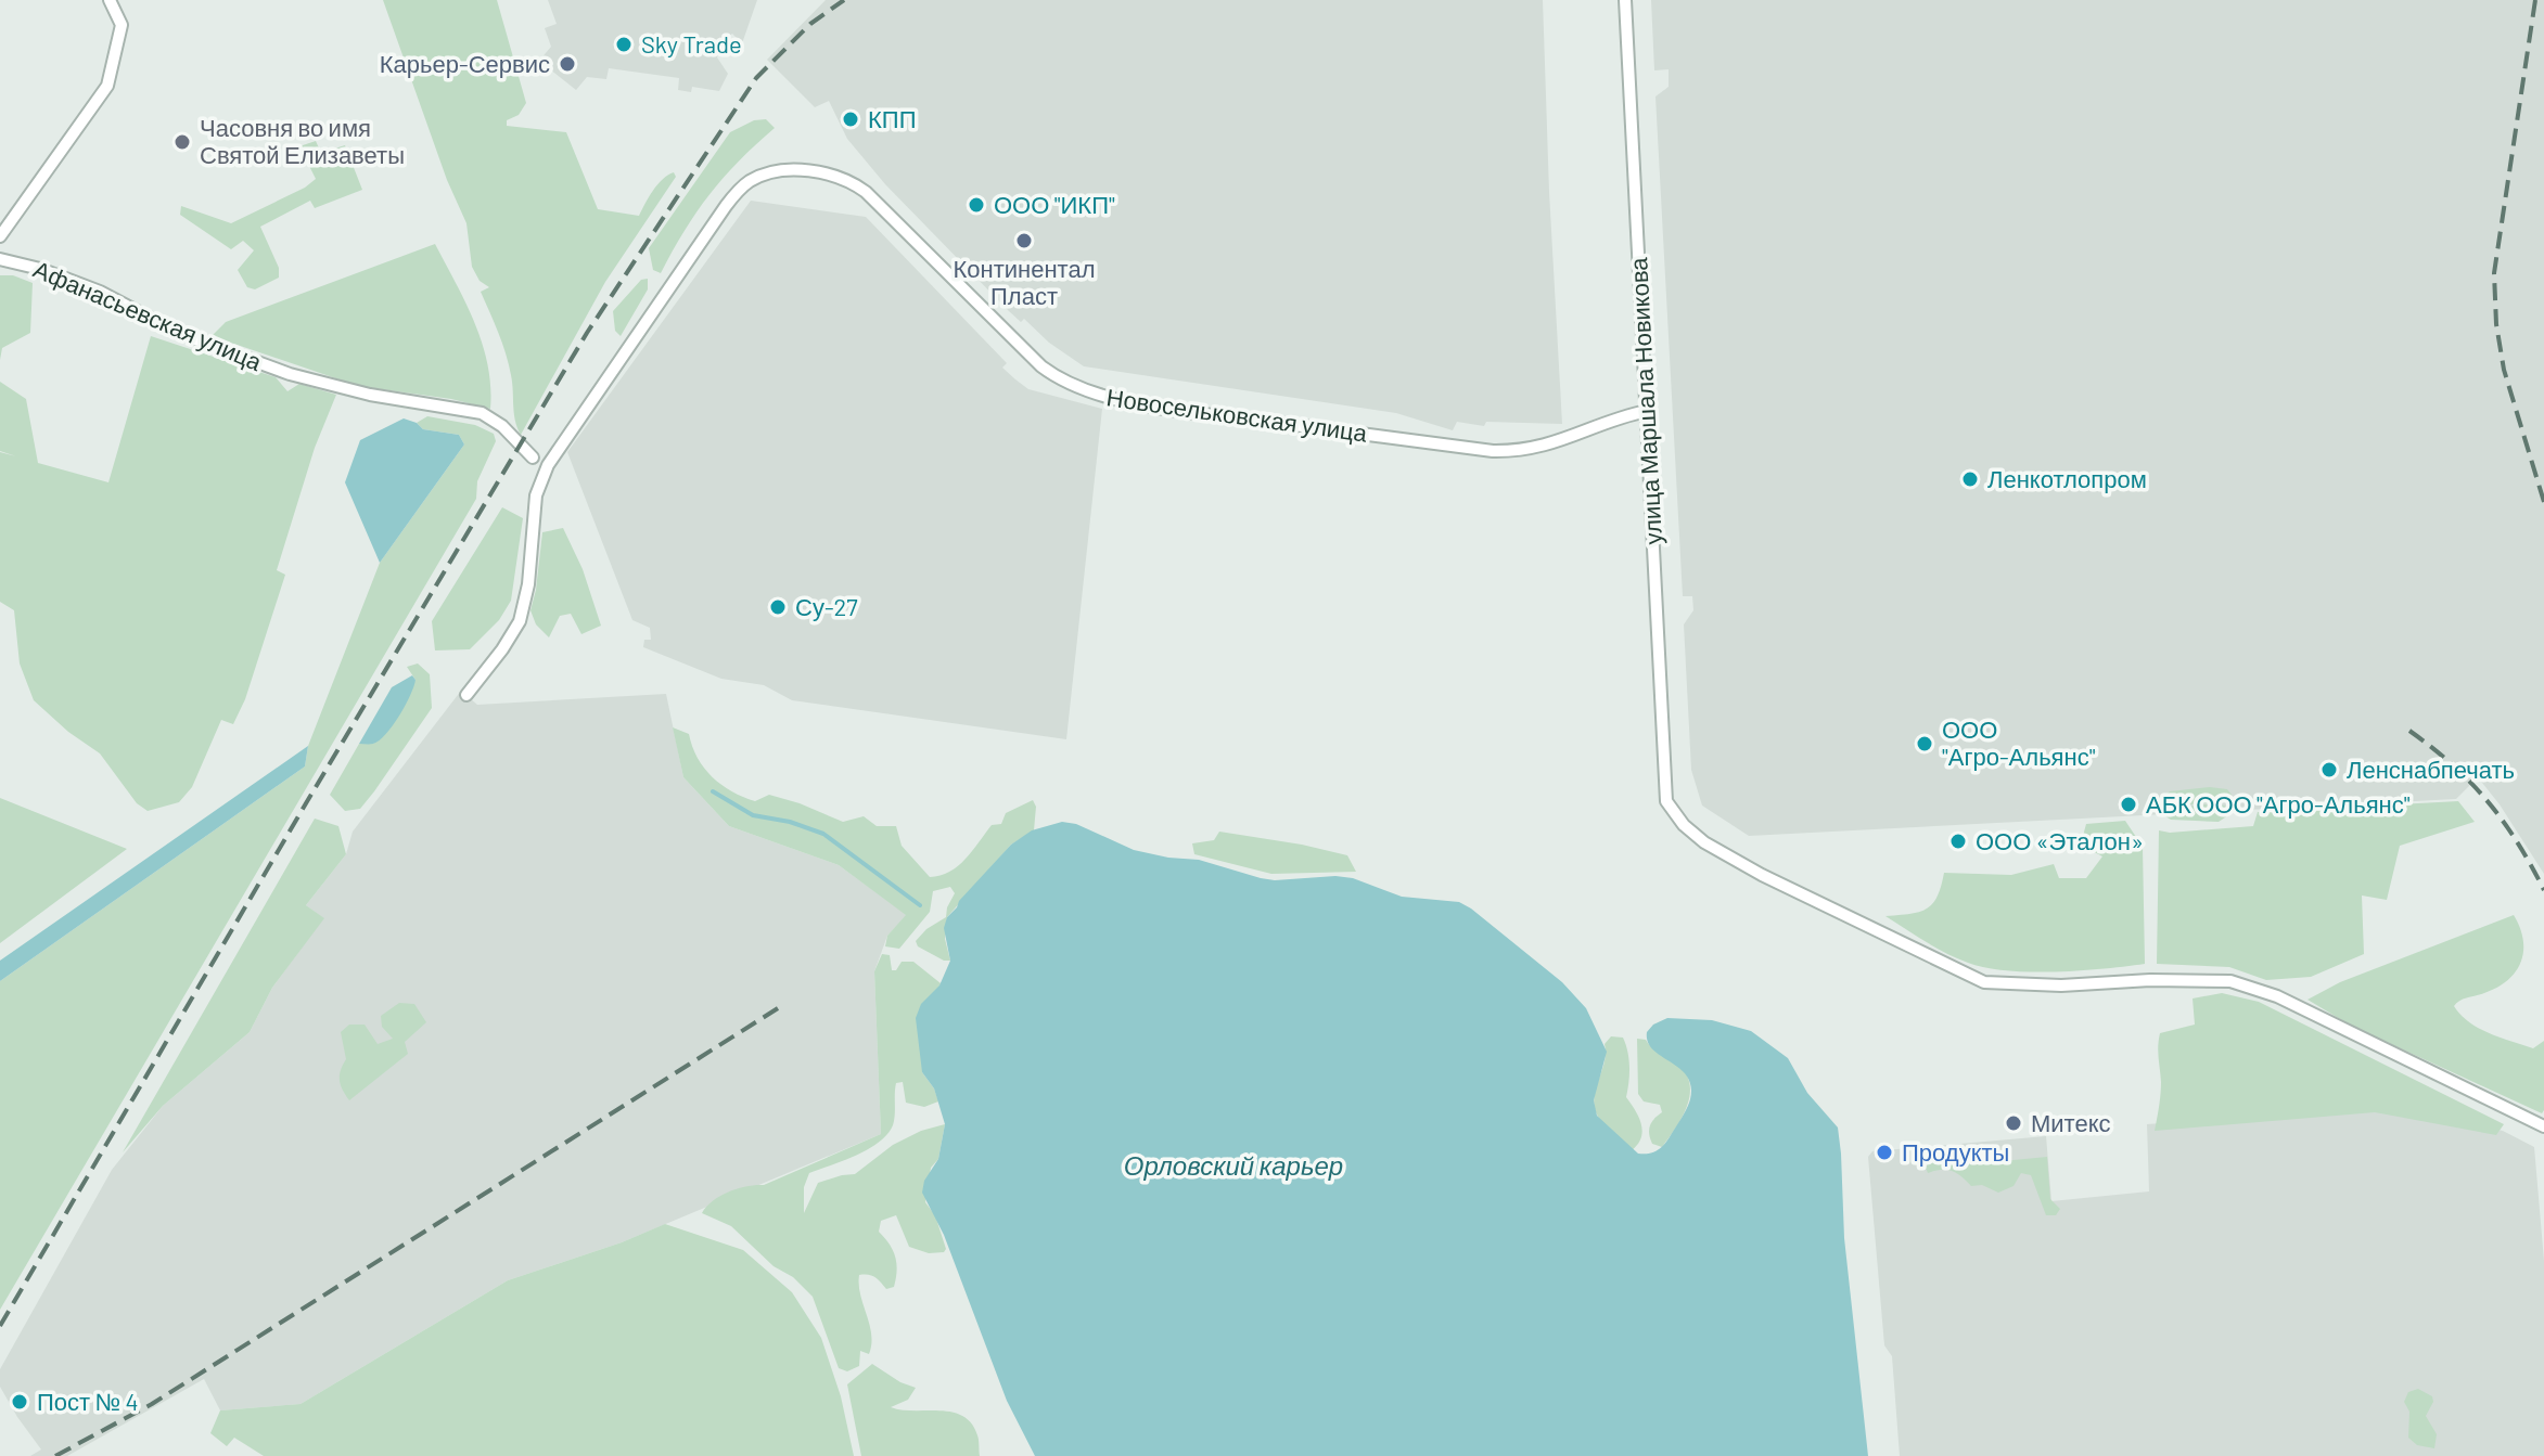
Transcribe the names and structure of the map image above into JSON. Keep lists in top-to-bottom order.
{
  "streets": {
    "street": ["Афанасьевская улица", "улица Маршала Новикова", "Новосельковская улица"]
  },
  "crossings": [
    ["улица Маршала Новикова", "Новосельковская улица"]
  ],
  "water": ["Орловский карьер"],
  "places": [
    "Sky Trade",
    "Карьер-Сервис",
    "КПП",
    "Часовня во имя Святой Елизаветы",
    "ООО \"ИКП\"",
    "Континентал Пласт",
    "Ленкотлопром",
    "Су-27",
    "ООО \"Агро-Альянс\"",
    "Ленснабпечать",
    "АБК ООО \"Агро-Альянс\"",
    "ООО «Эталон»",
    "Митекс",
    "Продукты",
    "Пост № 4"
  ]
}
